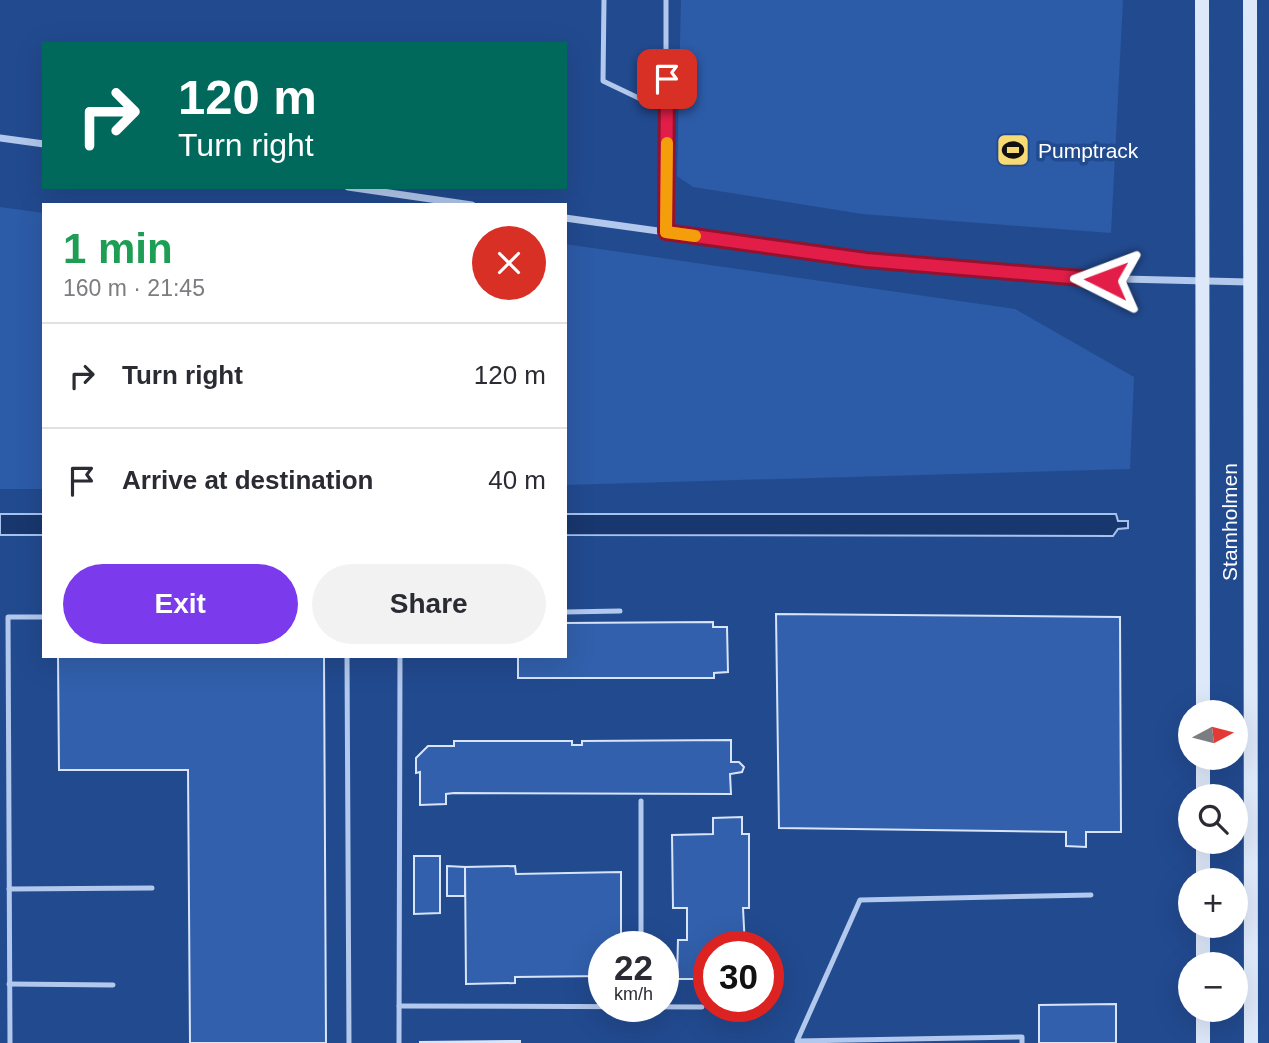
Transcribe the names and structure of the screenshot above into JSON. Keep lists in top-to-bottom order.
{
  "streets": {
    "street": ["Stamholmen"]
  },
  "places": {
    "sports": ["Pumptrack"]
  },
  "north": "right",
  "page": {
    "turn": ["120 m", "Turn right"],
    "heading": ["1 min", "160 m · 21:45"],
    "list": [
      {
        "name": "Turn right",
        "value": "120 m"
      },
      {
        "name": "Arrive at destination",
        "value": "40 m"
      }
    ],
    "buttons": ["Exit", "Share"],
    "map_buttons": ["+", "−"],
    "speed": "22 km/h",
    "limit": "30"
  }
}
